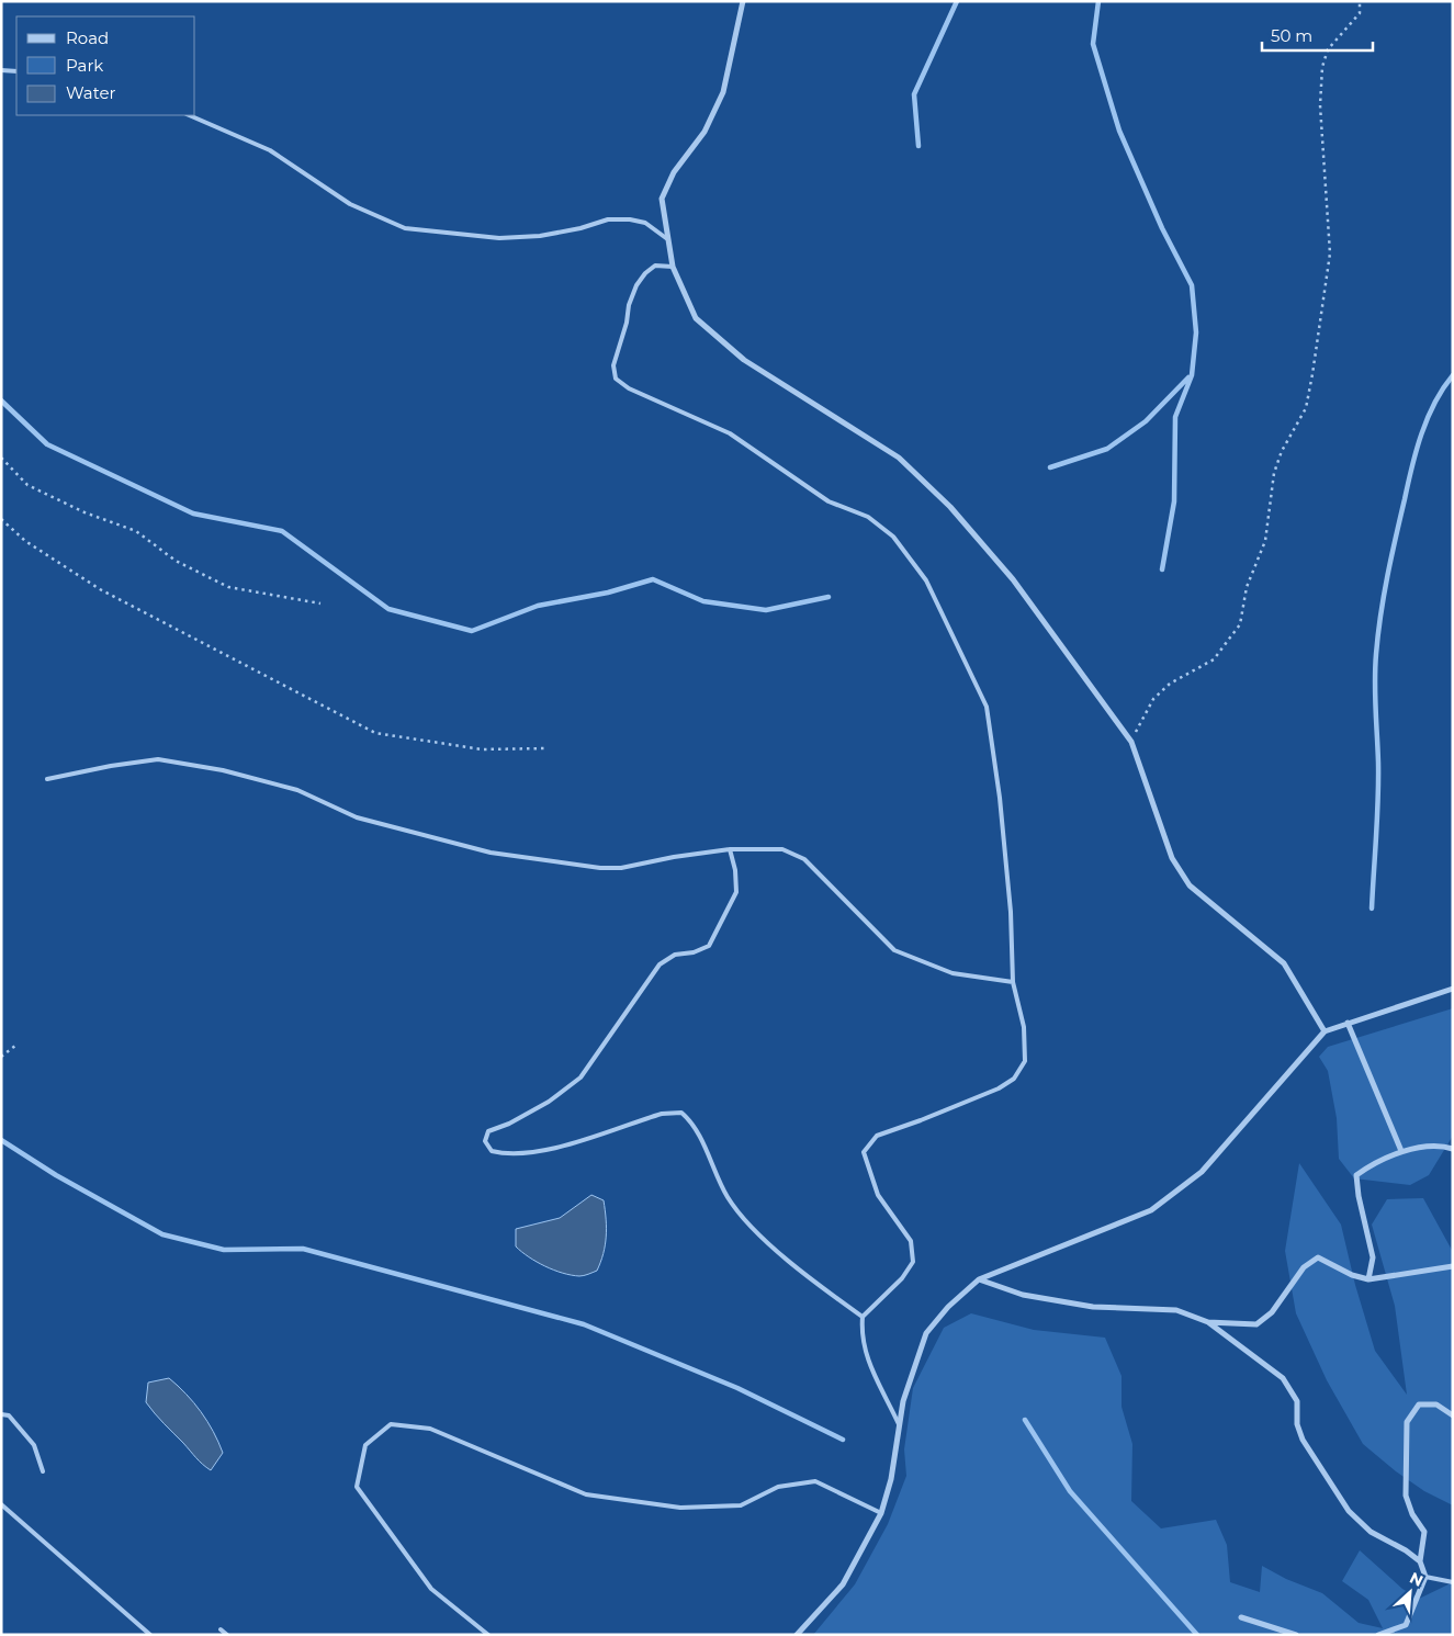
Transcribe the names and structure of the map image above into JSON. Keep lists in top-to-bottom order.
{
  "legend": ["Road", "Park", "Water"],
  "scale_bar": "50 m",
  "north": "top right"
}
